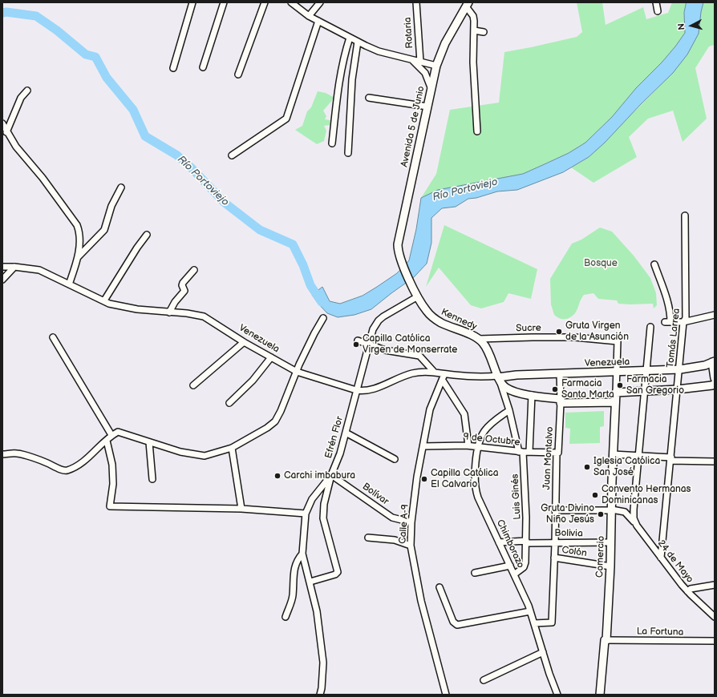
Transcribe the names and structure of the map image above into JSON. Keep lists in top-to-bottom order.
{
  "streets": {
    "street": [
      "Rotaria",
      "Avenida 5 de Junio",
      "Kennedy",
      "Sucre",
      "Tomás Larrea",
      "Venezuela",
      "Efrén Flor",
      "9 de Octubre",
      "Juan Montalvo",
      "Bolívar",
      "Luis Ginés",
      "Calle A-9",
      "Bolivia",
      "Chimborazo",
      "Colón",
      "Comercio",
      "24 de Mayo",
      "La Fortuna"
    ]
  },
  "crossings": [
    ["Avenida 5 de Junio", "Kennedy"],
    ["Avenida 5 de Junio", "Efrén Flor"],
    ["Kennedy", "Sucre"],
    ["Kennedy", "Venezuela"],
    ["Kennedy", "Efrén Flor"],
    ["Kennedy", "Luis Ginés"],
    ["Sucre", "Comercio"],
    ["Tomás Larrea", "Venezuela"],
    ["Tomás Larrea", "24 de Mayo"],
    ["Venezuela", "Efrén Flor"],
    ["Venezuela", "Juan Montalvo"],
    ["Venezuela", "Luis Ginés"],
    ["Venezuela", "Calle A-9"],
    ["Venezuela", "Comercio"],
    ["Venezuela", "24 de Mayo"],
    ["Efrén Flor", "Bolívar"],
    ["9 de Octubre", "Juan Montalvo"],
    ["9 de Octubre", "Luis Ginés"],
    ["9 de Octubre", "Calle A-9"],
    ["9 de Octubre", "Chimborazo"],
    ["Juan Montalvo", "Bolivia"],
    ["Juan Montalvo", "Chimborazo"],
    ["Juan Montalvo", "Colón"],
    ["Bolívar", "Calle A-9"],
    ["Luis Ginés", "Bolivia"],
    ["Luis Ginés", "Chimborazo"],
    ["Bolivia", "Chimborazo"],
    ["Bolivia", "Comercio"],
    ["Colón", "Comercio"],
    ["Comercio", "La Fortuna"]
  ],
  "water": ["Río Portoviejo"],
  "parks": ["Bosque"],
  "places": [
    "Gruta Virgen de la Asunción",
    "Capilla Católica Virgen de Monserrate",
    "Farmacia San Gregorio",
    "Farmacia Santa Marta",
    "Iglesia Católica San José",
    "Carchi imbabura",
    "Capilla Católica El Calvario",
    "Convento Hermanas Dominicanas",
    "Gruta Divino Niño Jesús"
  ],
  "north": "left"
}
